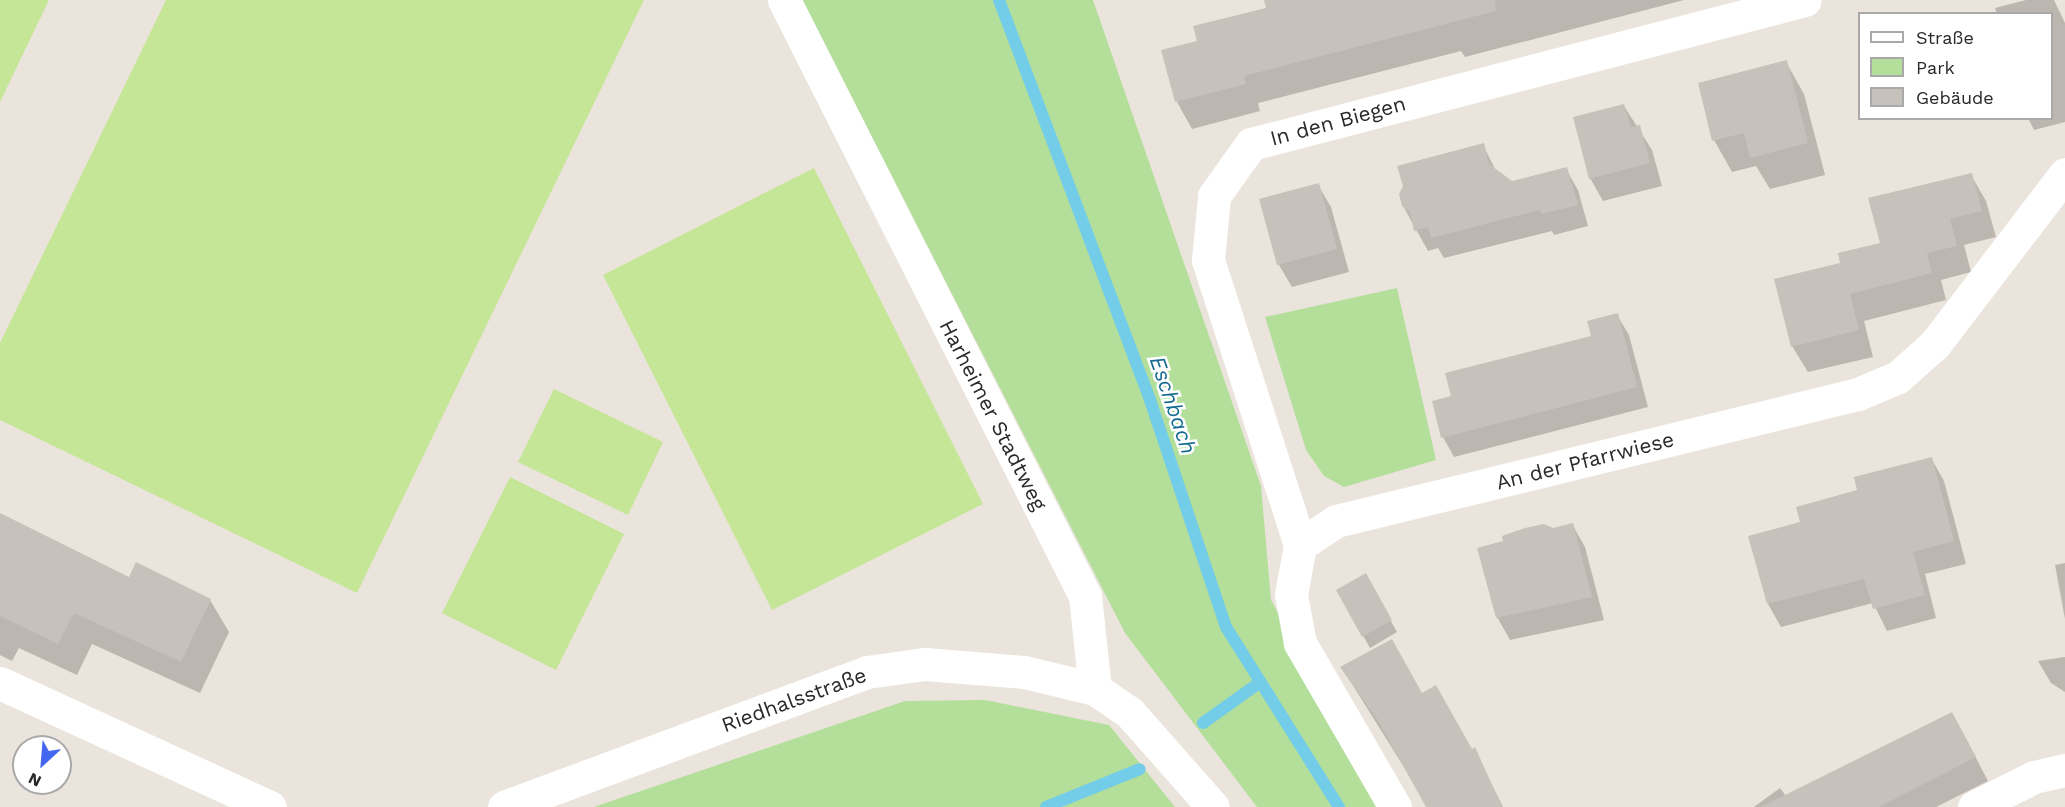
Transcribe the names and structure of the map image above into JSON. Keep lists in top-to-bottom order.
{
  "streets": {
    "street": [
      "In den Biegen",
      "Harheimer Stadtweg",
      "An der Pfarrwiese",
      "Riedhalsstraße"
    ]
  },
  "crossings": [
    ["In den Biegen", "An der Pfarrwiese"],
    ["Harheimer Stadtweg", "Riedhalsstraße"]
  ],
  "water": ["Eschbach"],
  "legend": ["Straße", "Park", "Gebäude"],
  "north": "bottom left"
}
